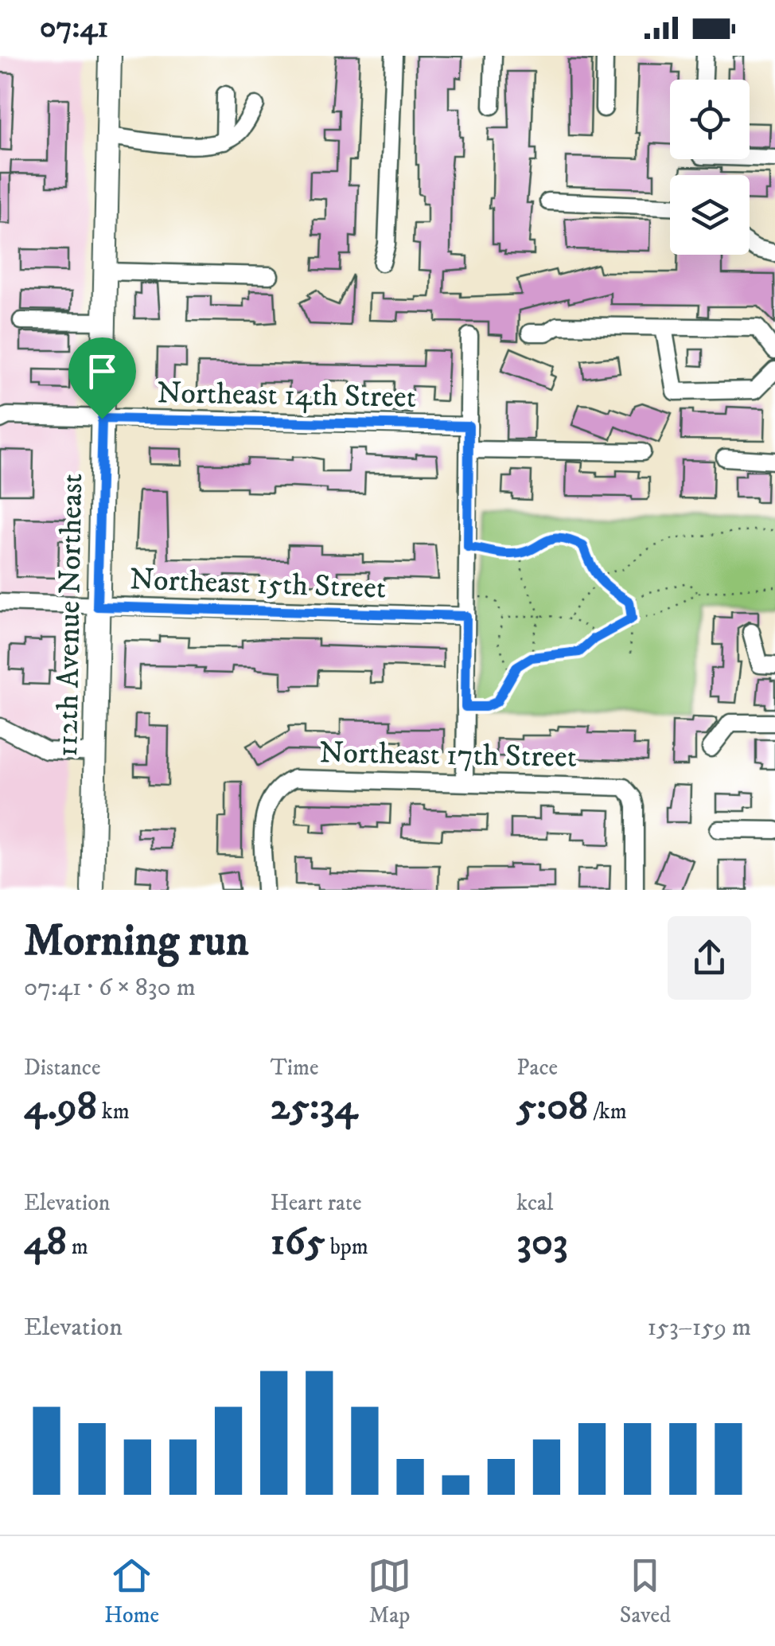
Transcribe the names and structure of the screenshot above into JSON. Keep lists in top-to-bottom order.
{
  "streets": {
    "main road": ["112th Avenue Northeast"],
    "street": ["Northeast 14th Street", "Northeast 15th Street", "Northeast 17th Street"]
  },
  "crossings": [
    ["Northeast 14th Street", "112th Avenue Northeast"],
    ["Northeast 15th Street", "112th Avenue Northeast"]
  ],
  "page": {
    "status": "07:41",
    "heading": ["Morning run", "07:41 · 6 × 830 m"],
    "stats": [
      ["Distance", "4.98 km"],
      ["Time", "25:34"],
      ["Pace", "5:08 /km"],
      ["Elevation", "48 m"],
      ["Heart rate", "165 bpm"],
      ["kcal", "303"]
    ],
    "chart": ["Elevation", "153–159 m"],
    "tabs": ["Home", "Map", "Saved"]
  }
}
